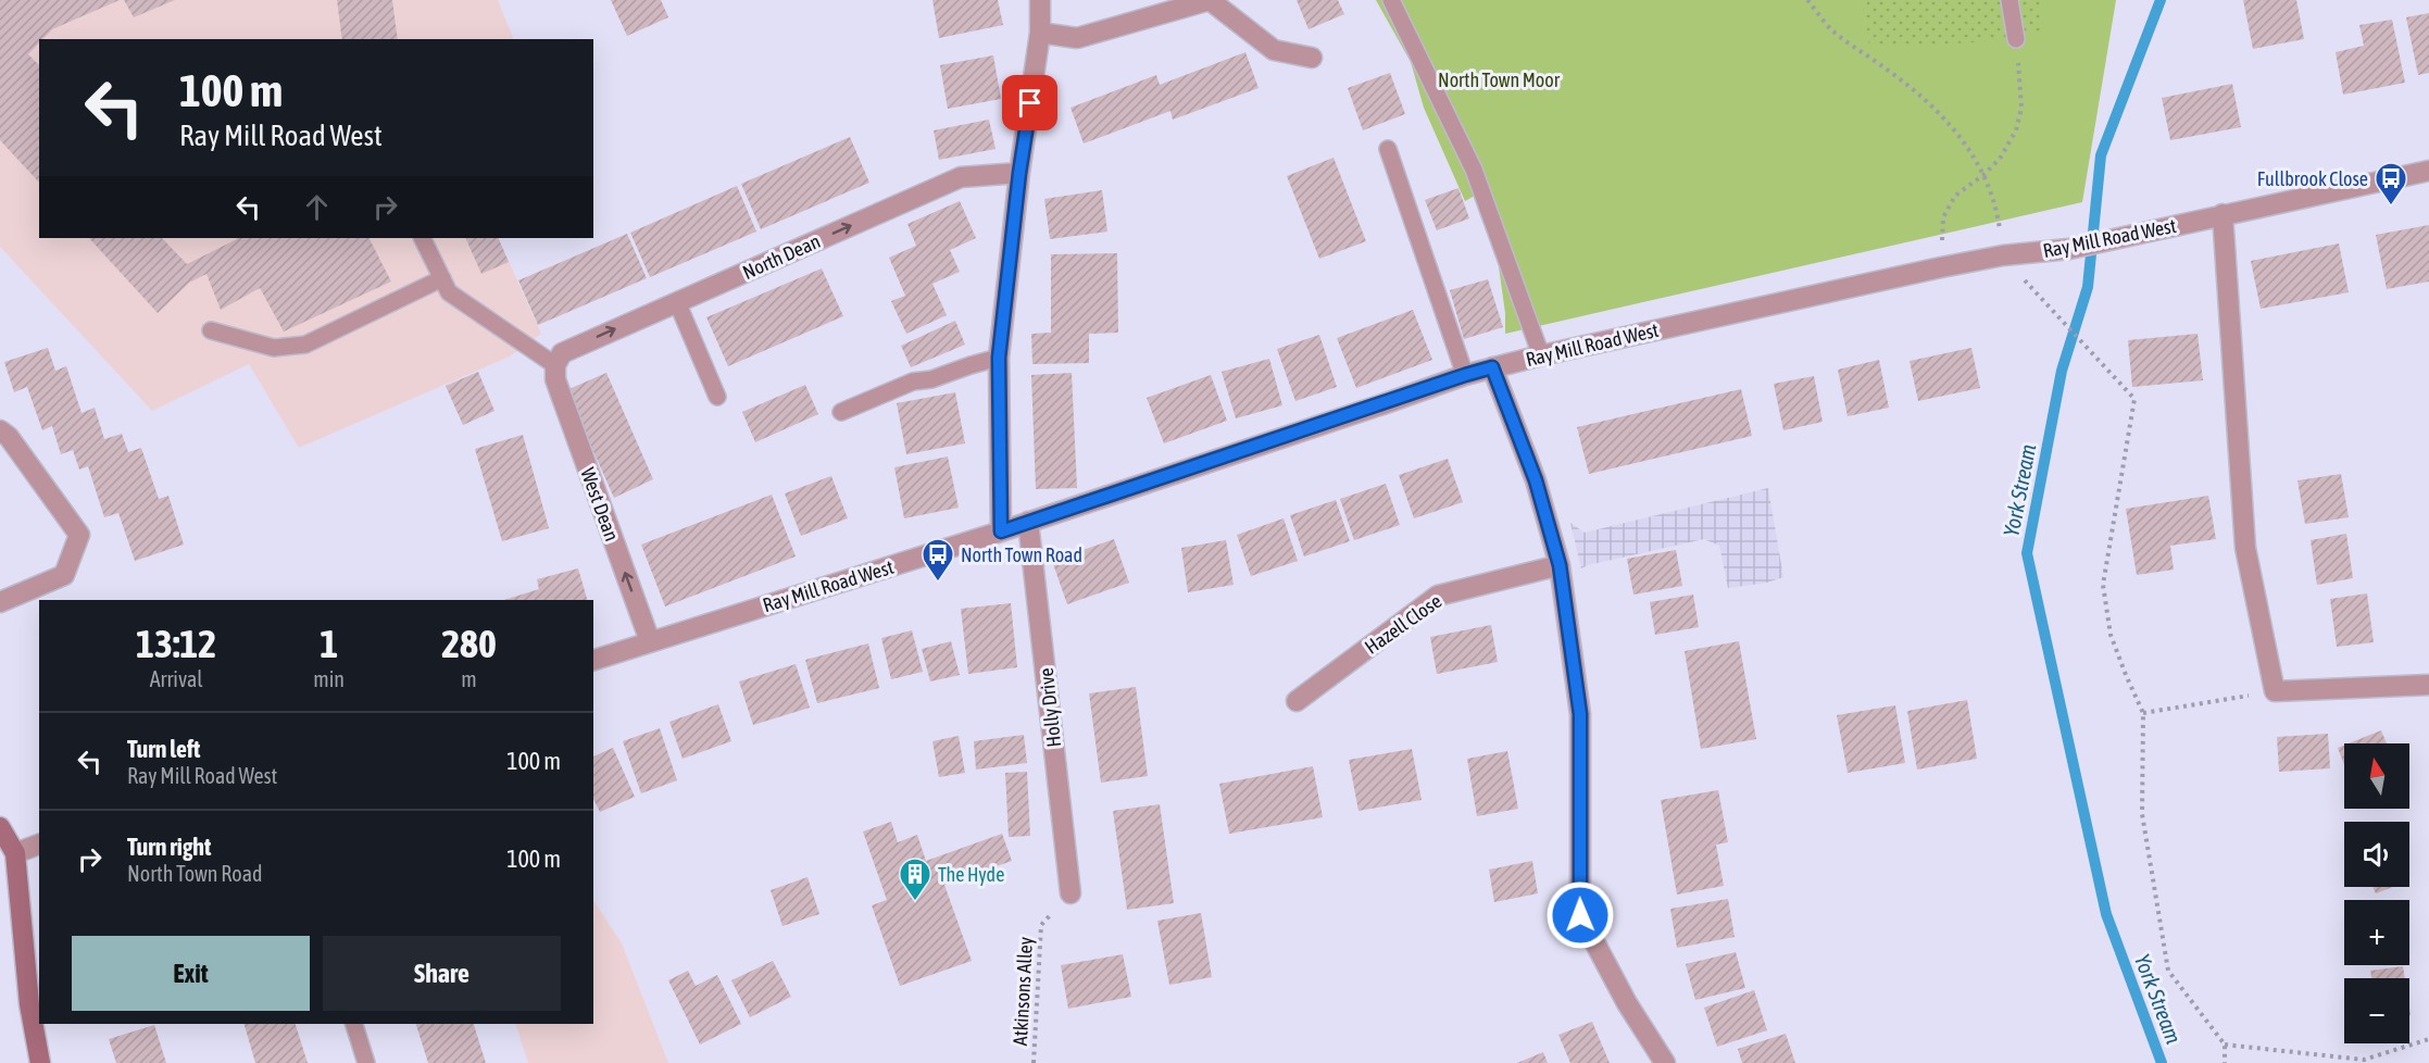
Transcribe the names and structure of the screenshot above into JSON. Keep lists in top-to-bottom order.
{
  "streets": {
    "street": [
      "Ray Mill Road West",
      "North Dean",
      "West Dean",
      "Hazell Close",
      "Holly Drive"
    ],
    "path": ["Atkinsons Alley"]
  },
  "crossings": [
    ["Ray Mill Road West", "West Dean"],
    ["Ray Mill Road West", "Holly Drive"],
    ["North Dean", "West Dean"],
    ["Holly Drive", "Atkinsons Alley"]
  ],
  "one_way": ["North Dean", "West Dean"],
  "water": ["York Stream"],
  "parks": ["North Town Moor"],
  "places": {
    "bus stop": ["Fullbrook Close", "North Town Road"],
    "building": ["The Hyde"]
  },
  "north": "top",
  "page": {
    "turn": ["100 m", "Ray Mill Road West"],
    "eta": [
      "13:12",
      "Arrival",
      "1",
      "min",
      "280",
      "m"
    ],
    "list": [
      {
        "name": "Turn left",
        "note": "Ray Mill Road West",
        "value": "100 m"
      },
      {
        "name": "Turn right",
        "note": "North Town Road",
        "value": "100 m"
      }
    ],
    "map_buttons": ["+", "−"],
    "buttons": ["Exit", "Share"]
  }
}
